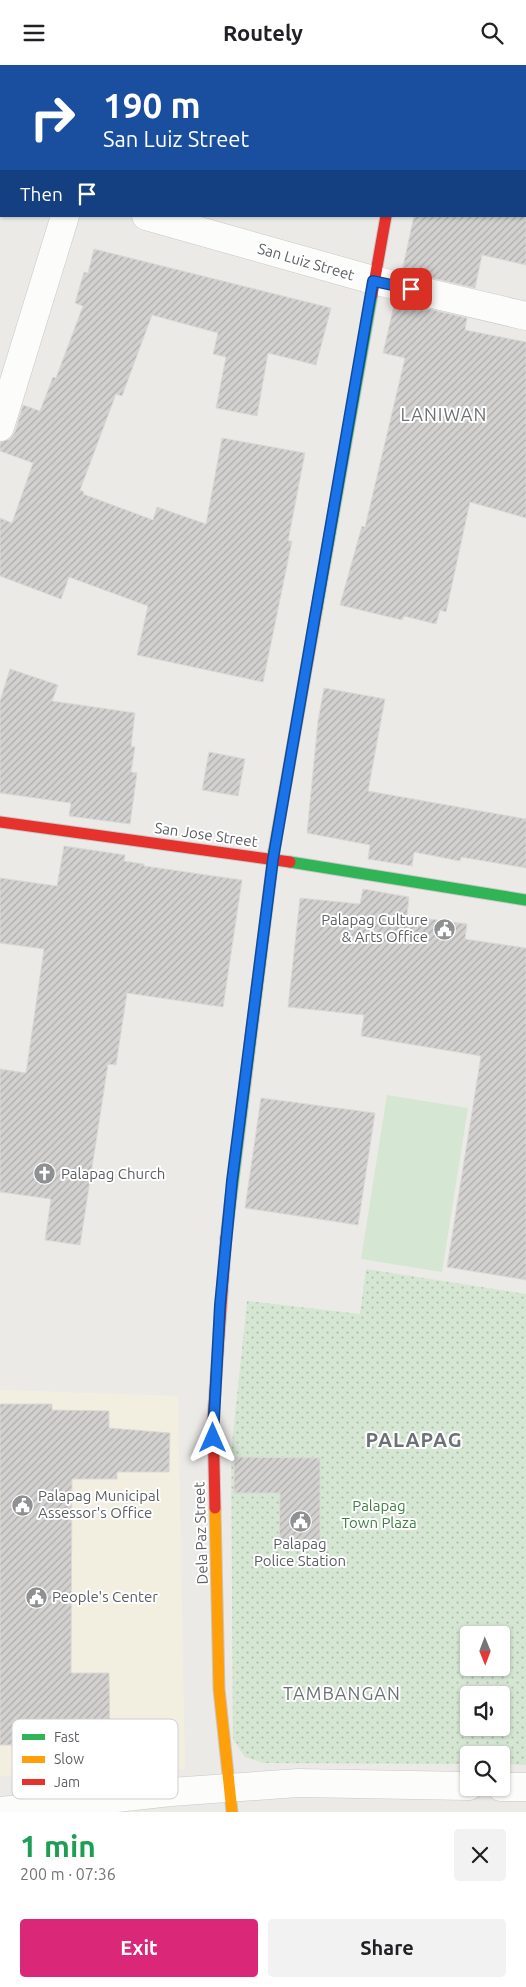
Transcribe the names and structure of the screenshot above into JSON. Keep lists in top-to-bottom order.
{
  "streets": {
    "main road": ["San Jose Street", "Dela Paz Street"],
    "street": ["San Luiz Street"]
  },
  "crossings": [
    ["San Luiz Street", "Dela Paz Street"],
    ["San Jose Street", "Dela Paz Street"]
  ],
  "districts": ["LANIWAN", "PALAPAG", "TAMBANGAN"],
  "parks": ["Palapag Town Plaza"],
  "places": {
    "public building": [
      "Palapag Culture & Arts Office",
      "Palapag Municipal Assessor's Office",
      "Palapag Police Station",
      "People's Center"
    ],
    "church": ["Palapag Church"]
  },
  "legend": ["Fast", "Slow", "Jam"],
  "north": "bottom",
  "page": {
    "header": "Routely",
    "turn": ["190 m", "San Luiz Street"],
    "then": "Then",
    "heading": ["1 min", "200 m · 07:36"],
    "buttons": ["Exit", "Share"]
  }
}
